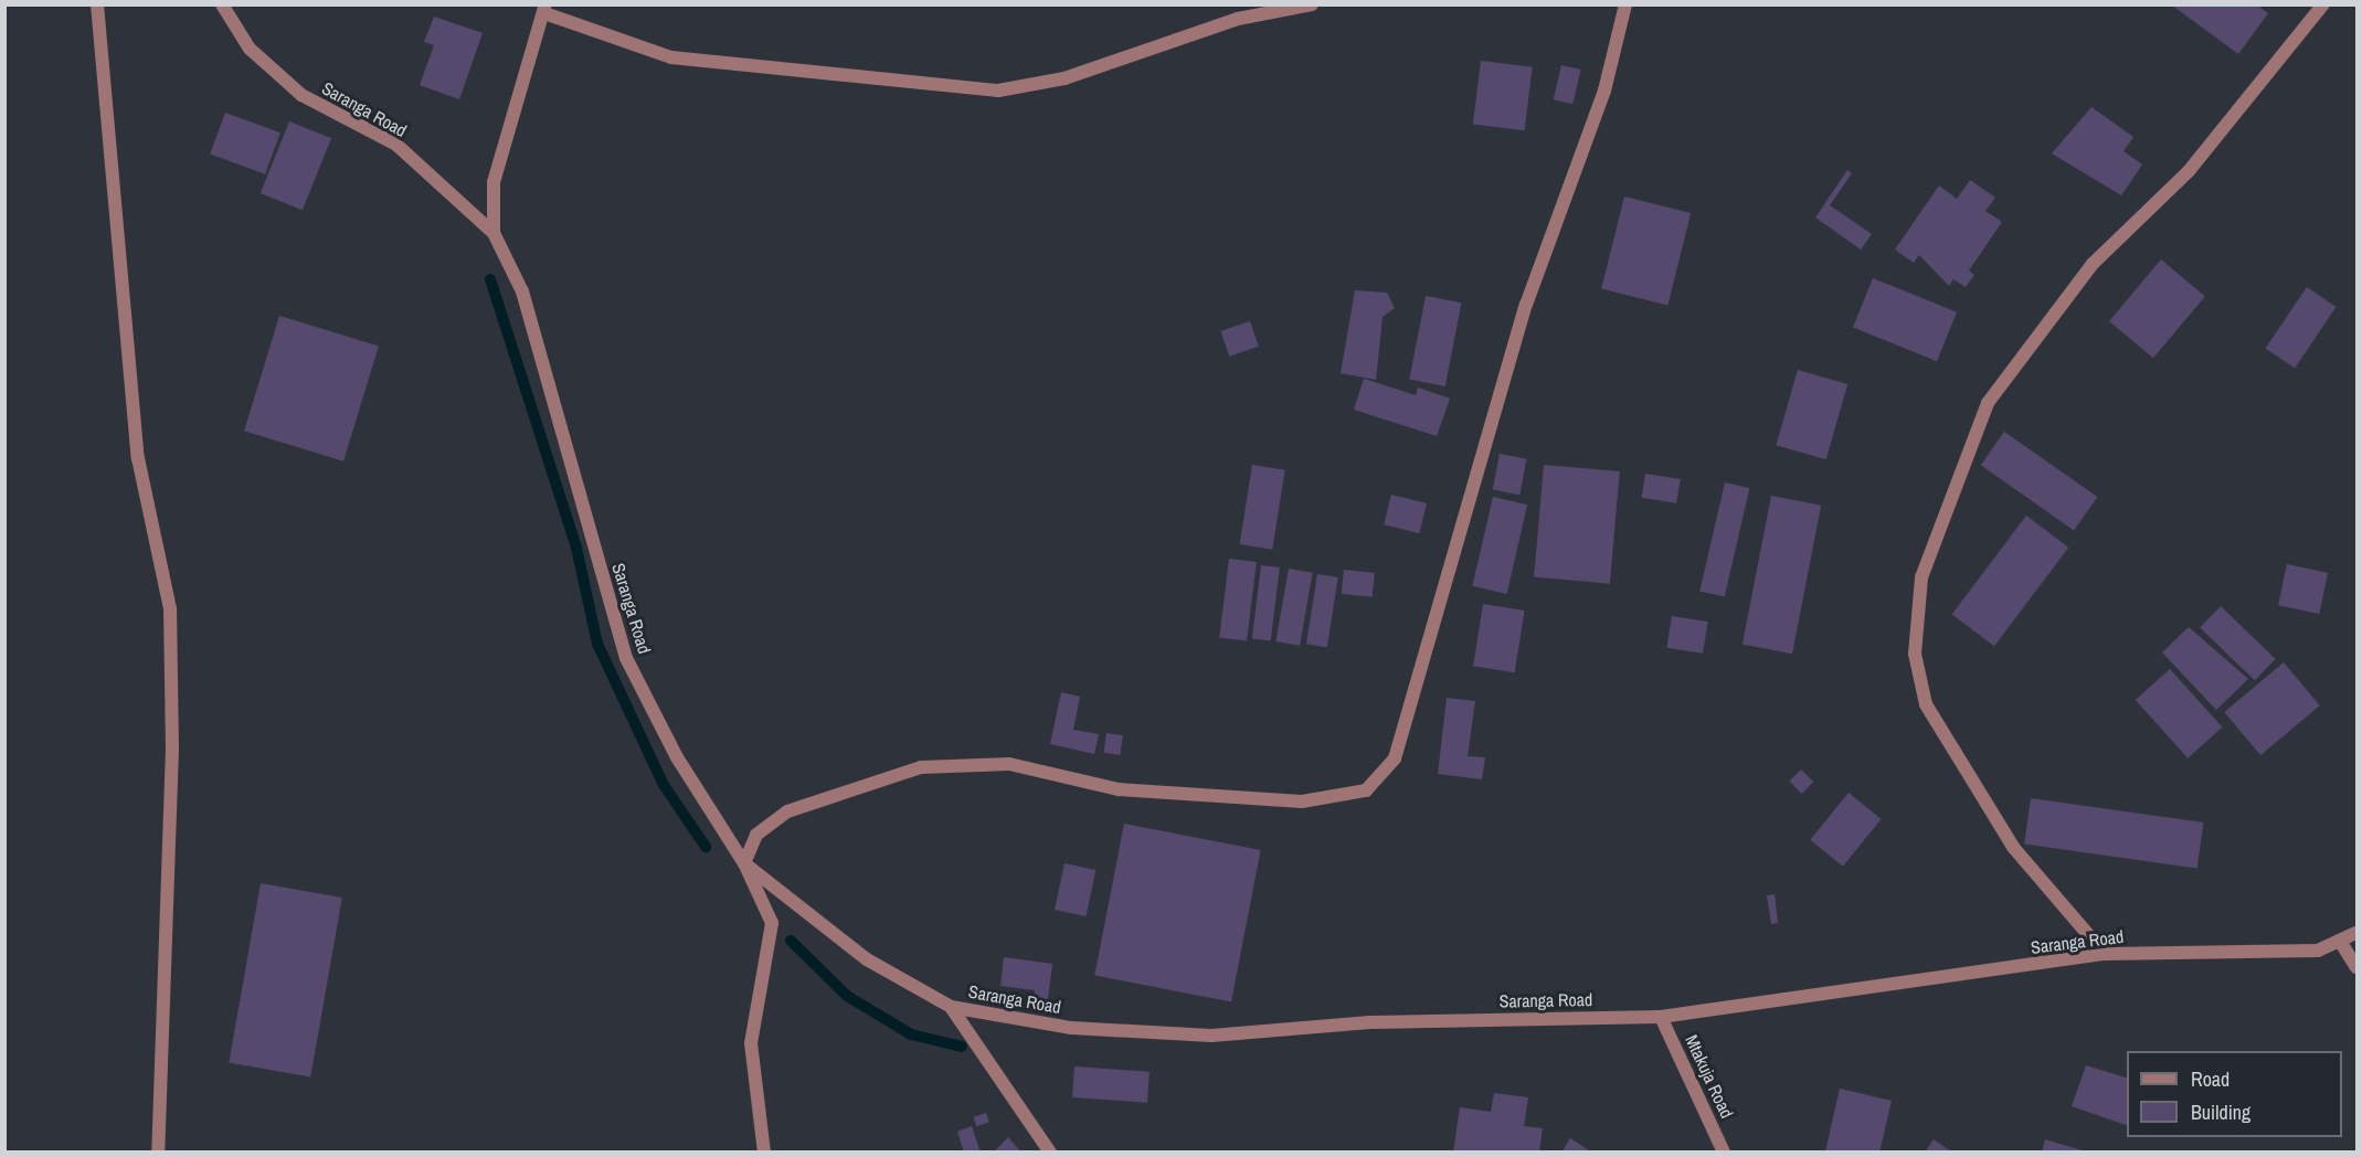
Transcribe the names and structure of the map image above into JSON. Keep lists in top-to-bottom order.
{
  "streets": {
    "street": ["Saranga Road", "Mtakuja Road"]
  },
  "crossings": [
    ["Saranga Road", "Mtakuja Road"]
  ],
  "legend": ["Road", "Building"]
}
